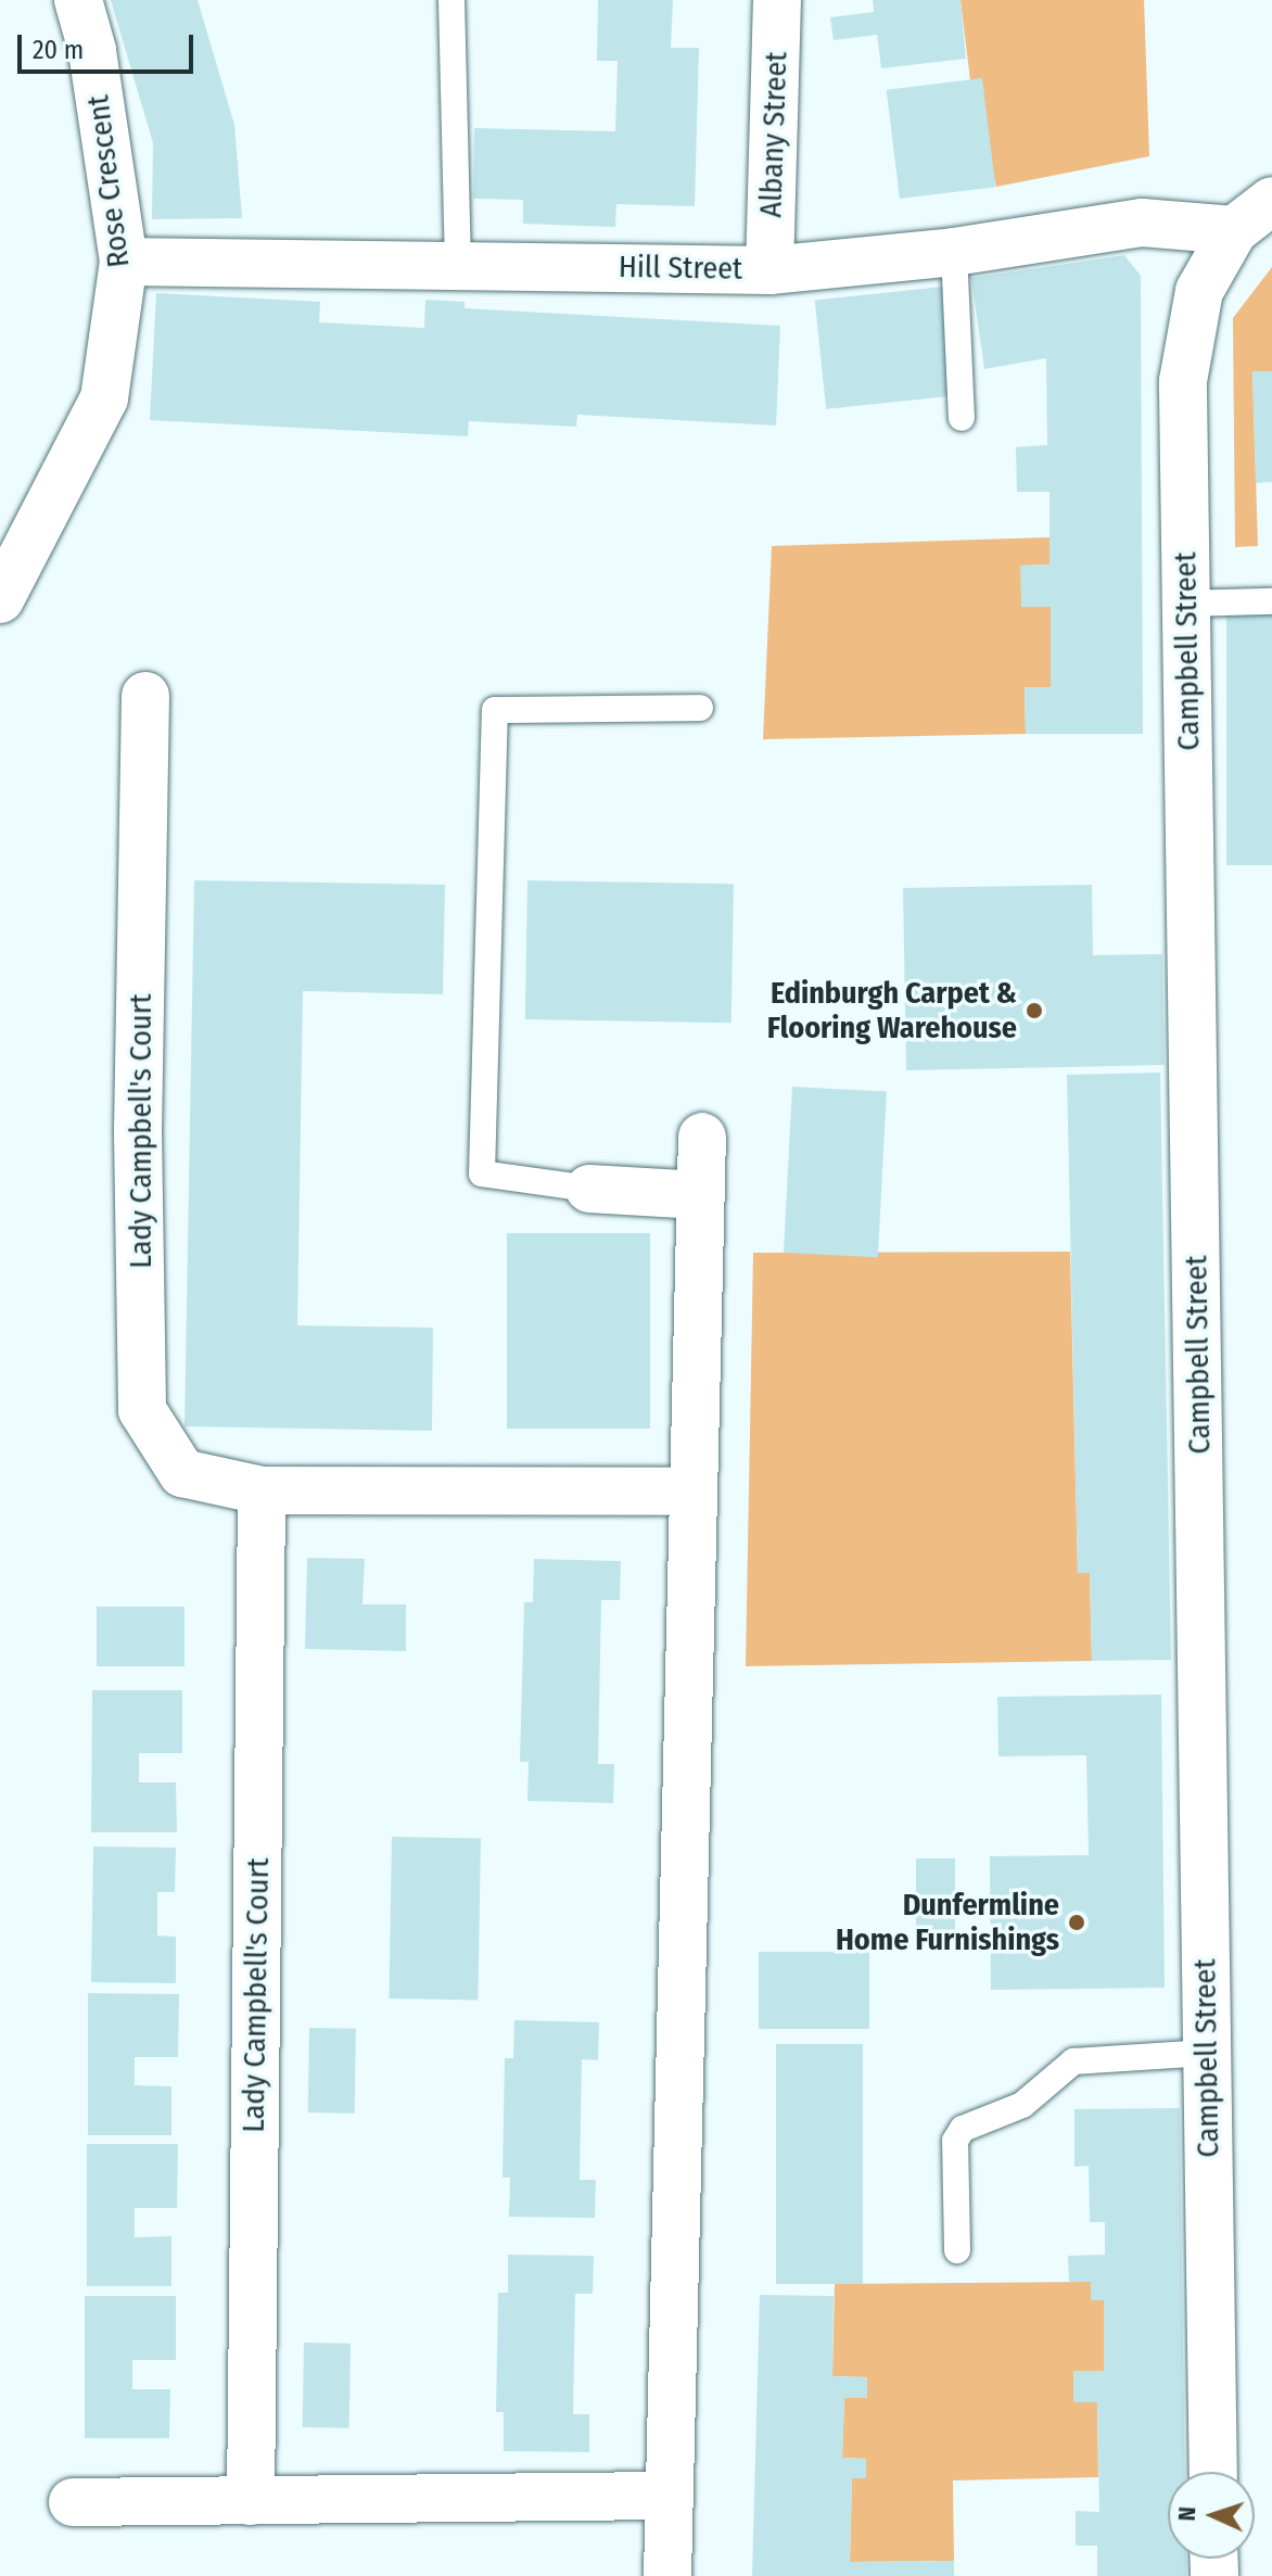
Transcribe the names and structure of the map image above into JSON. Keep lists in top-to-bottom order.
{
  "streets": {
    "street": [
      "Albany Street",
      "Rose Crescent",
      "Hill Street",
      "Campbell Street",
      "Lady Campbell's Court"
    ]
  },
  "crossings": [
    ["Albany Street", "Hill Street"],
    ["Rose Crescent", "Hill Street"],
    ["Hill Street", "Campbell Street"]
  ],
  "places": ["Edinburgh Carpet & Flooring Warehouse", "Dunfermline Home Furnishings"],
  "scale_bar": "20 m",
  "north": "left"
}
